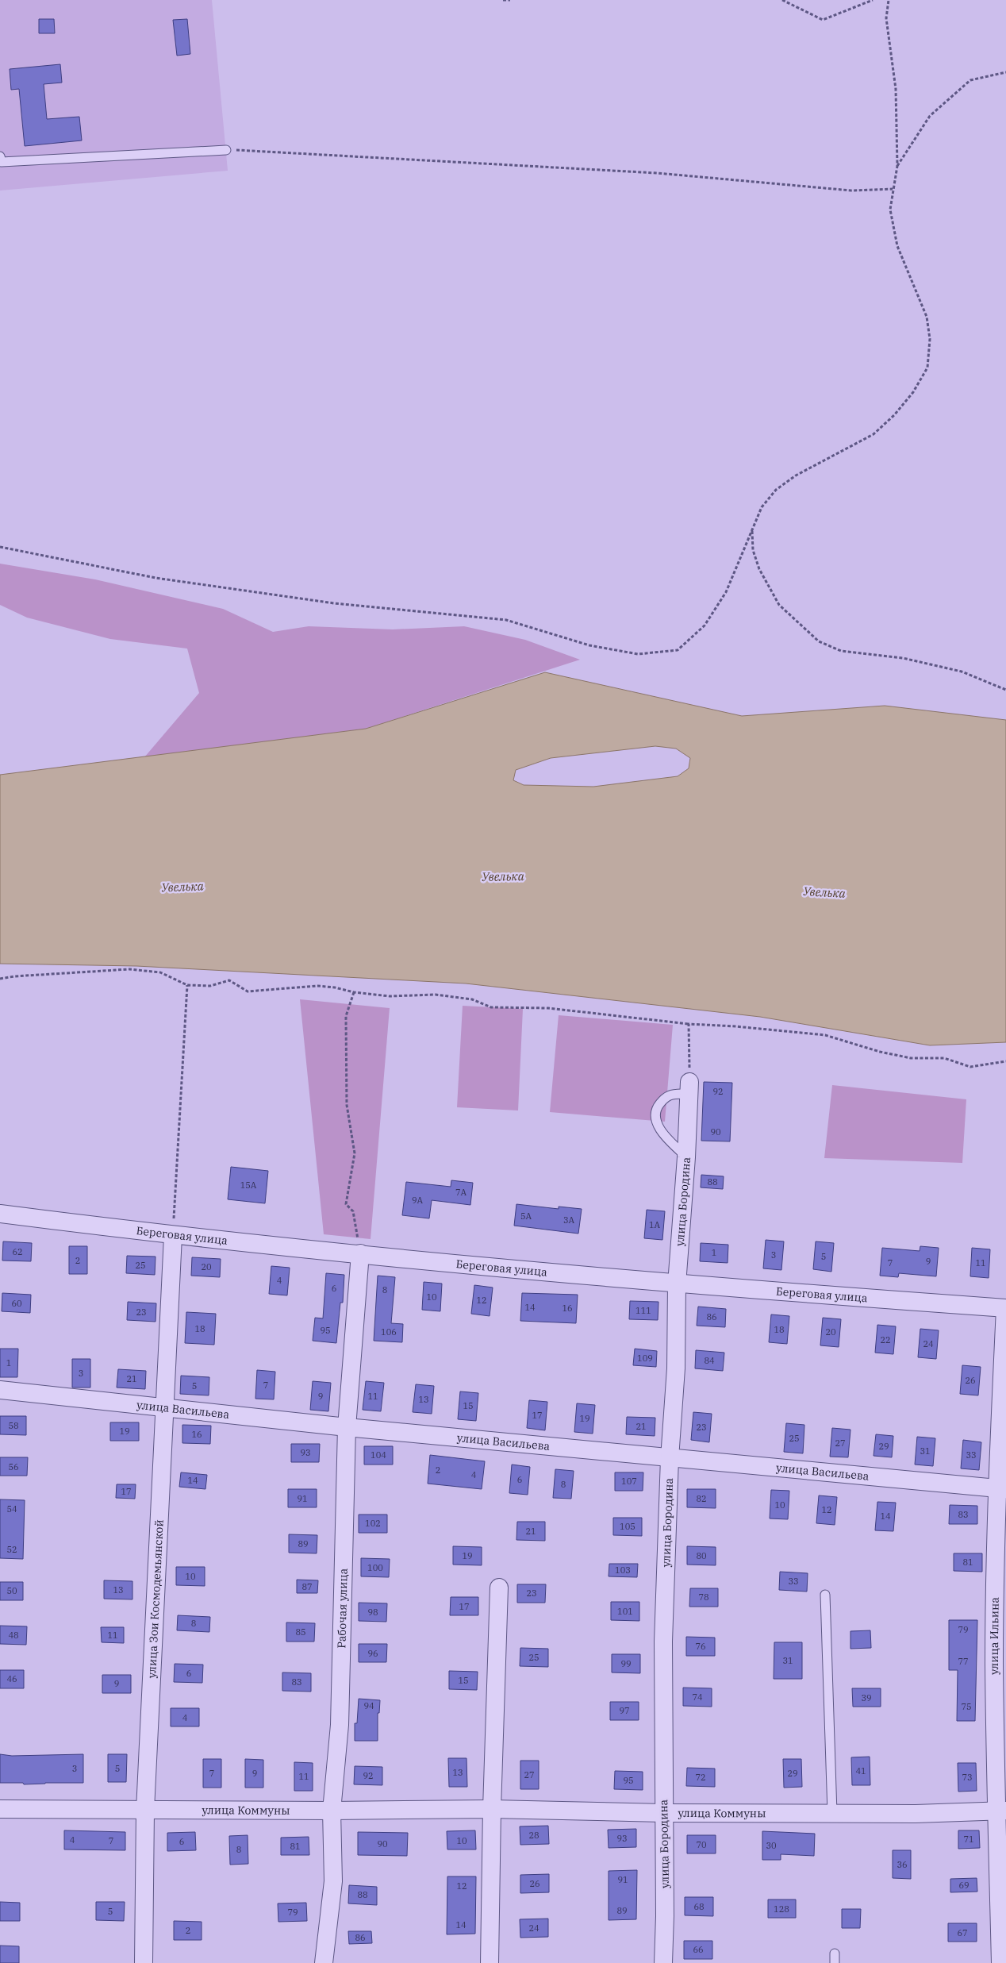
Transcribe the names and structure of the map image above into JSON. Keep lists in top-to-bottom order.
{
  "streets": {
    "street": [
      "улица Бородина",
      "Береговая улица",
      "улица Васильева",
      "улица Зои Космодемьянской",
      "Рабочая улица",
      "улица Ильина",
      "улица Коммуны"
    ]
  },
  "crossings": [
    ["улица Бородина", "Береговая улица"],
    ["улица Бородина", "улица Васильева"],
    ["улица Бородина", "улица Коммуны"],
    ["Береговая улица", "улица Зои Космодемьянской"],
    ["Береговая улица", "Рабочая улица"],
    ["Береговая улица", "улица Ильина"],
    ["улица Васильева", "улица Зои Космодемьянской"],
    ["улица Васильева", "Рабочая улица"],
    ["улица Васильева", "улица Ильина"],
    ["улица Зои Космодемьянской", "улица Коммуны"],
    ["Рабочая улица", "улица Коммуны"],
    ["улица Ильина", "улица Коммуны"]
  ],
  "water": ["Увелька"],
  "house_numbers": [
    "92",
    "90",
    "88",
    "15А",
    "7А",
    "9А",
    "5А",
    "3А",
    "1А",
    "62",
    "1",
    "3",
    "5",
    "2",
    "9",
    "7",
    "11",
    "25",
    "20",
    "4",
    "6",
    "8",
    "10",
    "12",
    "60",
    "14",
    "16",
    "111",
    "23",
    "86",
    "18",
    "18",
    "95",
    "106",
    "20",
    "22",
    "24",
    "109",
    "84",
    "1",
    "3",
    "21",
    "26",
    "7",
    "5",
    "9",
    "11",
    "13",
    "15",
    "17",
    "19",
    "58",
    "21",
    "23",
    "19",
    "16",
    "25",
    "27",
    "29",
    "31",
    "93",
    "104",
    "33",
    "56",
    "2",
    "4",
    "6",
    "14",
    "107",
    "8",
    "17",
    "91",
    "82",
    "10",
    "54",
    "12",
    "83",
    "14",
    "102",
    "105",
    "21",
    "89",
    "52",
    "19",
    "80",
    "81",
    "100",
    "103",
    "10",
    "33",
    "87",
    "13",
    "50",
    "23",
    "78",
    "17",
    "101",
    "98",
    "8",
    "79",
    "85",
    "48",
    "11",
    "76",
    "96",
    "25",
    "31",
    "77",
    "99",
    "6",
    "46",
    "15",
    "83",
    "9",
    "74",
    "39",
    "94",
    "75",
    "97",
    "4",
    "3",
    "5",
    "41",
    "13",
    "7",
    "9",
    "29",
    "27",
    "92",
    "11",
    "72",
    "73",
    "95",
    "28",
    "93",
    "71",
    "4",
    "7",
    "10",
    "6",
    "90",
    "70",
    "30",
    "81",
    "8",
    "36",
    "91",
    "26",
    "69",
    "12",
    "88",
    "68",
    "128",
    "89",
    "5",
    "79",
    "14",
    "24",
    "2",
    "67",
    "86",
    "66"
  ]
}
